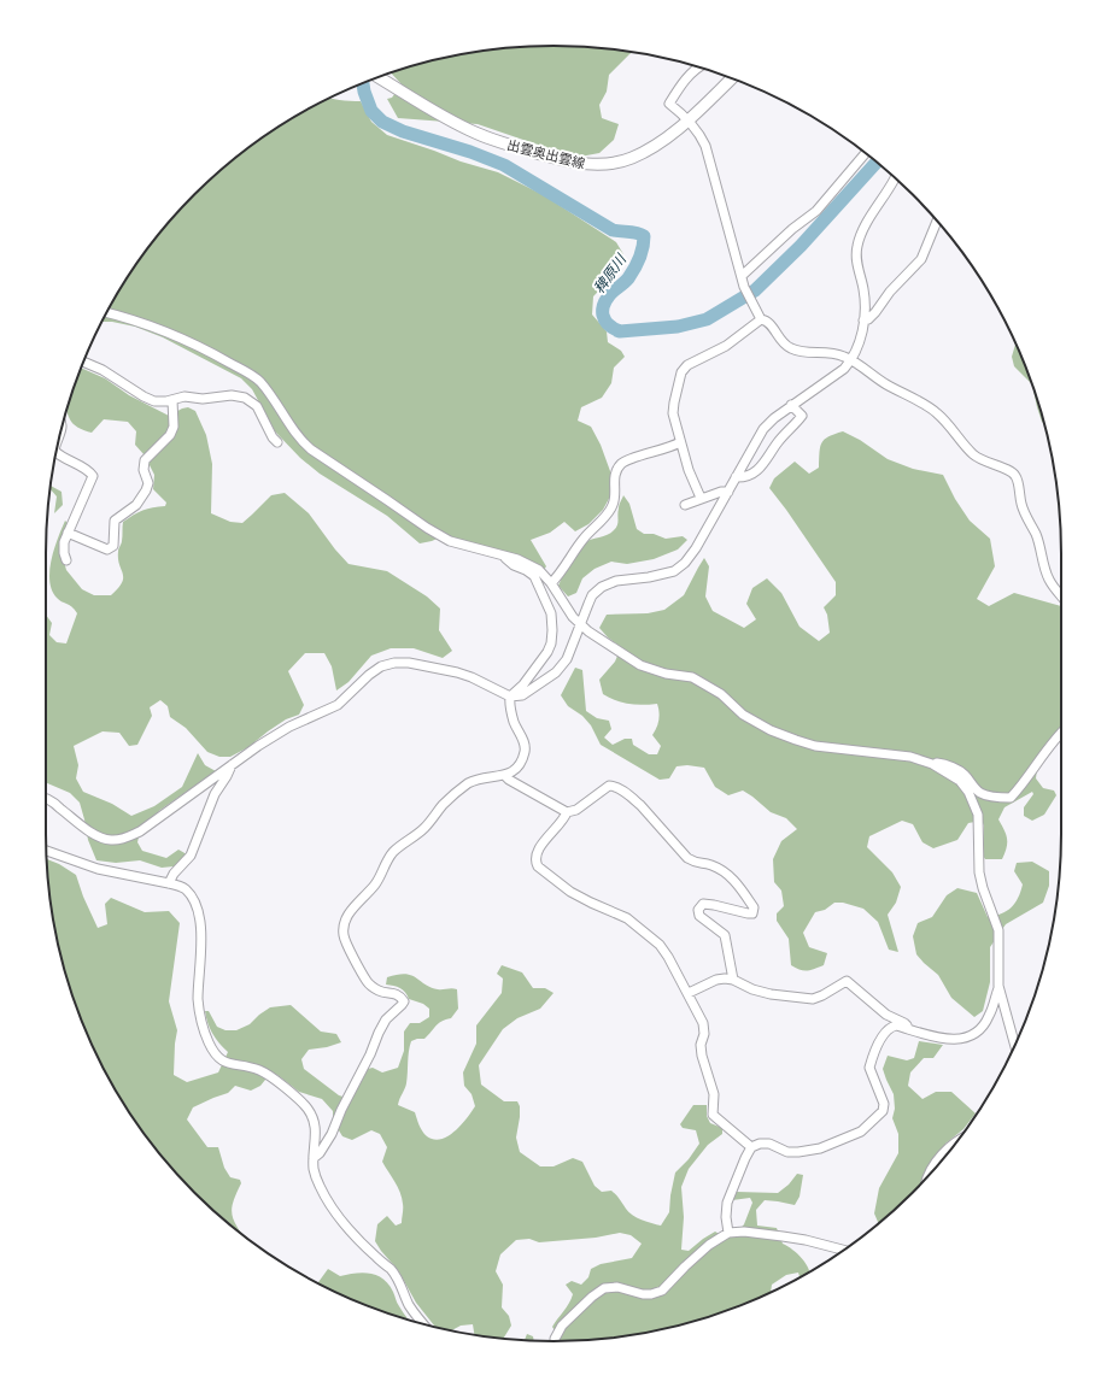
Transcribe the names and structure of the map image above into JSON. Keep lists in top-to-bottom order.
{
  "streets": {
    "main road": ["出雲奥出雲線"]
  },
  "water": ["稗原川"]
}
